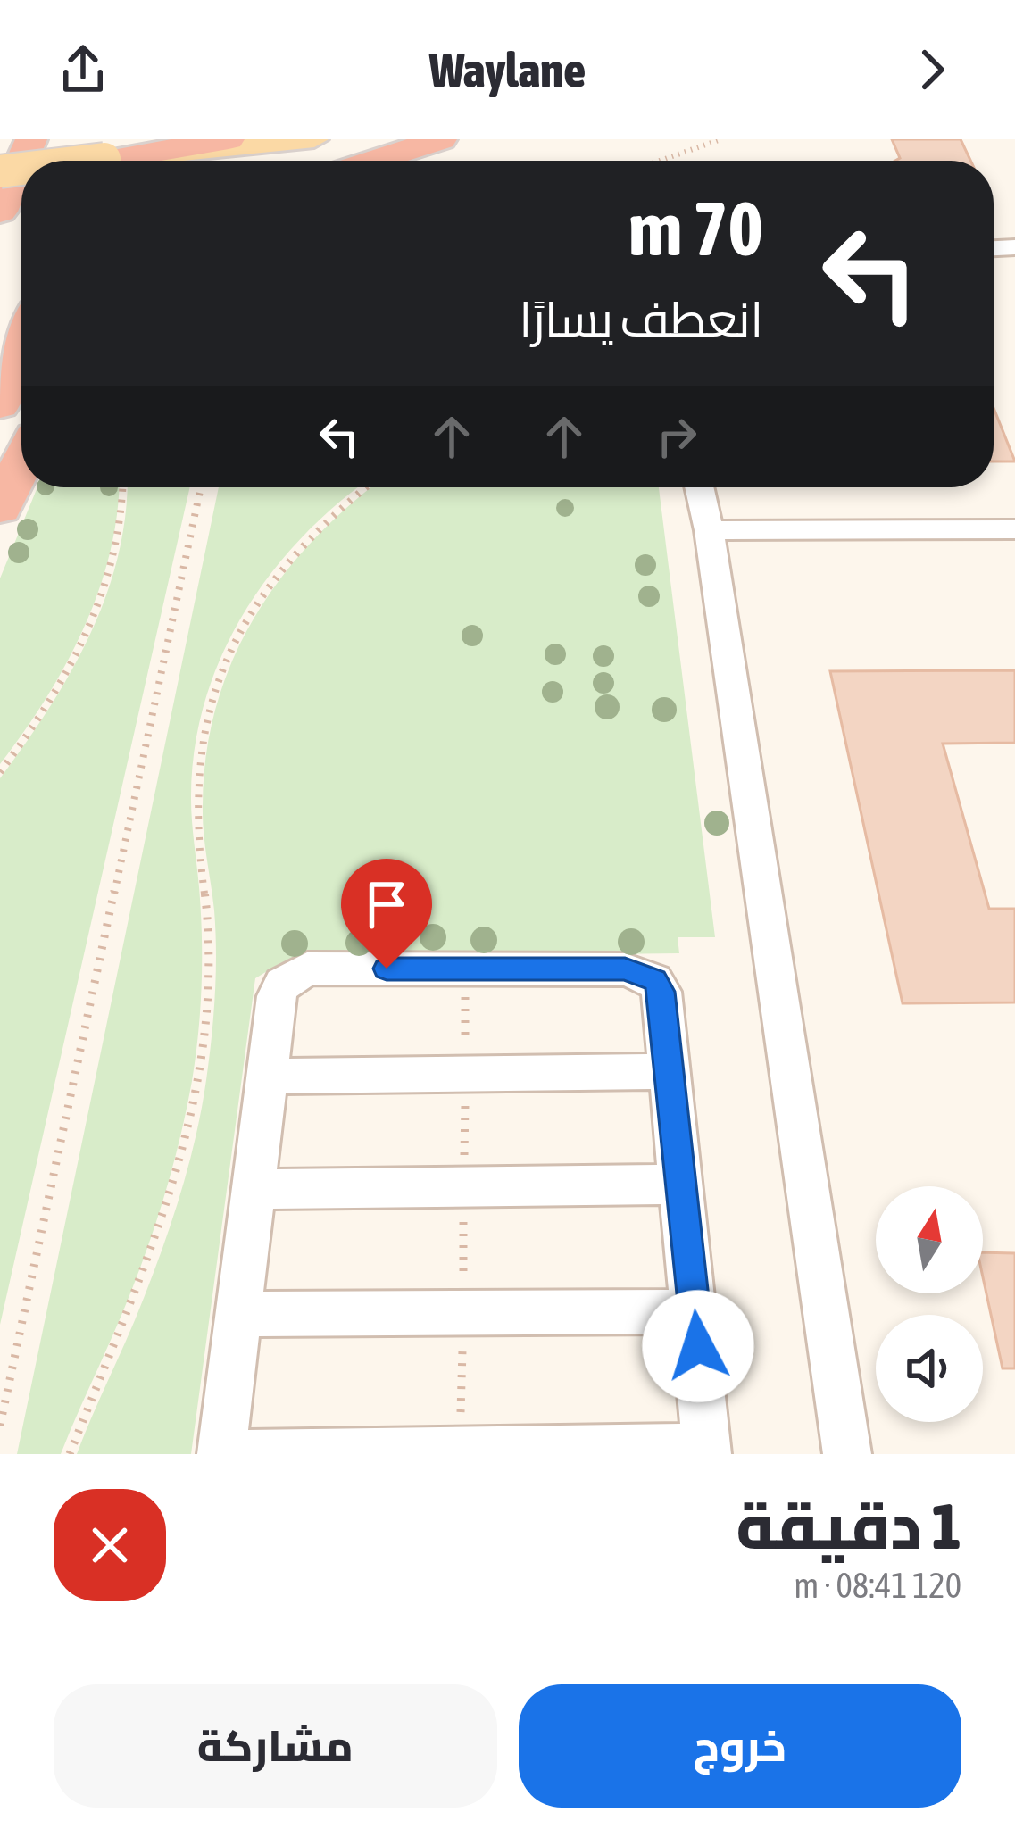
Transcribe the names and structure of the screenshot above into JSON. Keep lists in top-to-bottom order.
{
  "north": "top",
  "page": {
    "header": "Waylane",
    "turn": ["70 m", "انعطف يسارًا"],
    "heading": ["1 دقيقة", "120 m · 08:41"],
    "buttons": ["خروج", "مشاركة"]
  }
}
